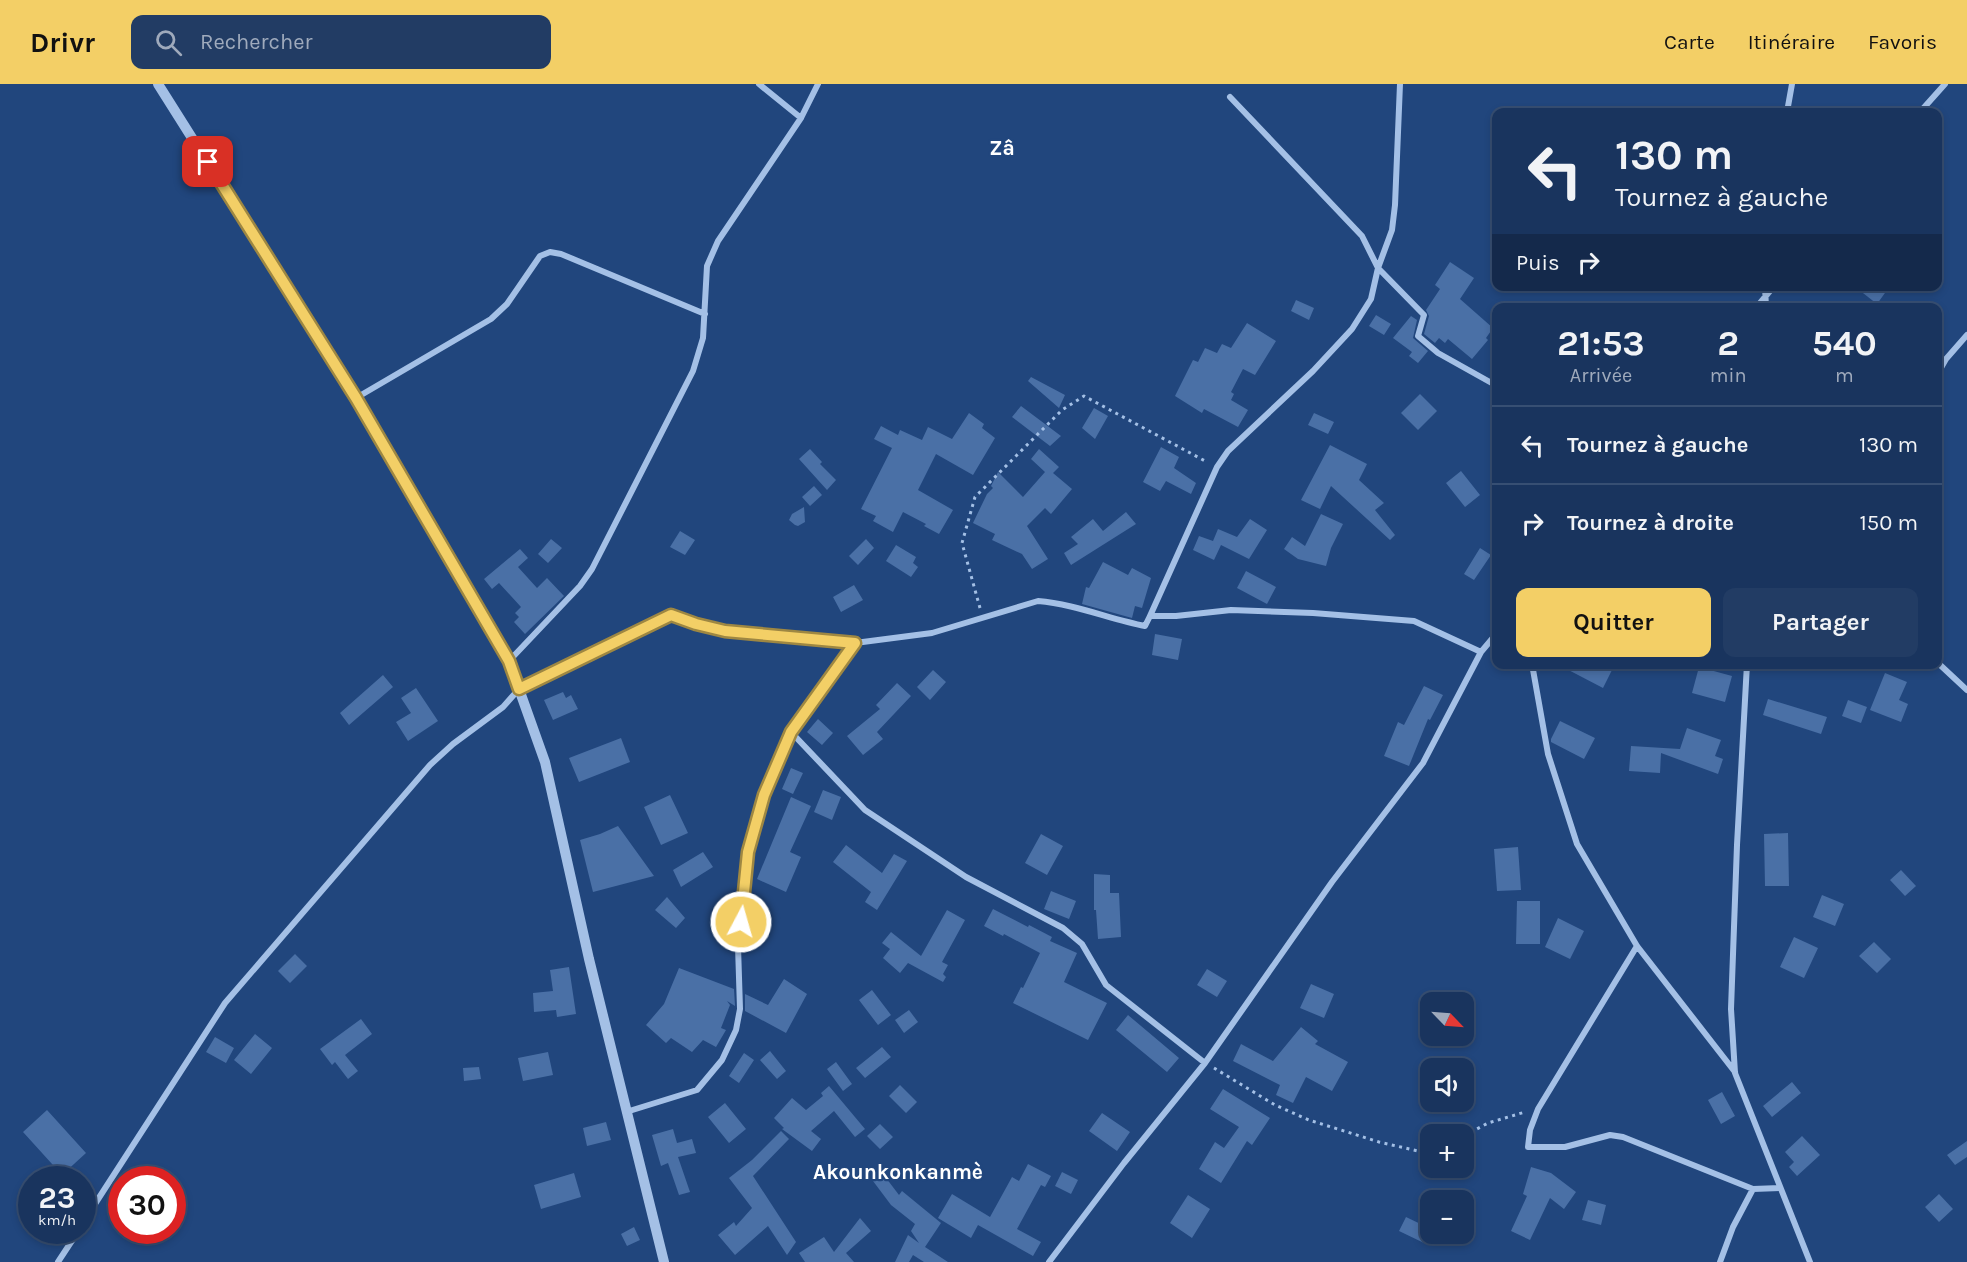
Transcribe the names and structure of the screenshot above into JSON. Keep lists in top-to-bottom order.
{
  "districts": ["Zâ", "Akounkonkanmè"],
  "north": "bottom right",
  "page": {
    "header": "Drivr",
    "search": "Rechercher",
    "nav": ["Carte", "Itinéraire", "Favoris"],
    "turn": ["130 m", "Tournez à gauche"],
    "then": "Puis",
    "eta": [
      "21:53",
      "Arrivée",
      "2",
      "min",
      "540",
      "m"
    ],
    "list": [
      {
        "name": "Tournez à gauche",
        "value": "130 m"
      },
      {
        "name": "Tournez à droite",
        "value": "150 m"
      }
    ],
    "buttons": ["Quitter", "Partager"],
    "map_buttons": ["+", "−"],
    "speed": "23 km/h",
    "limit": "30"
  }
}
